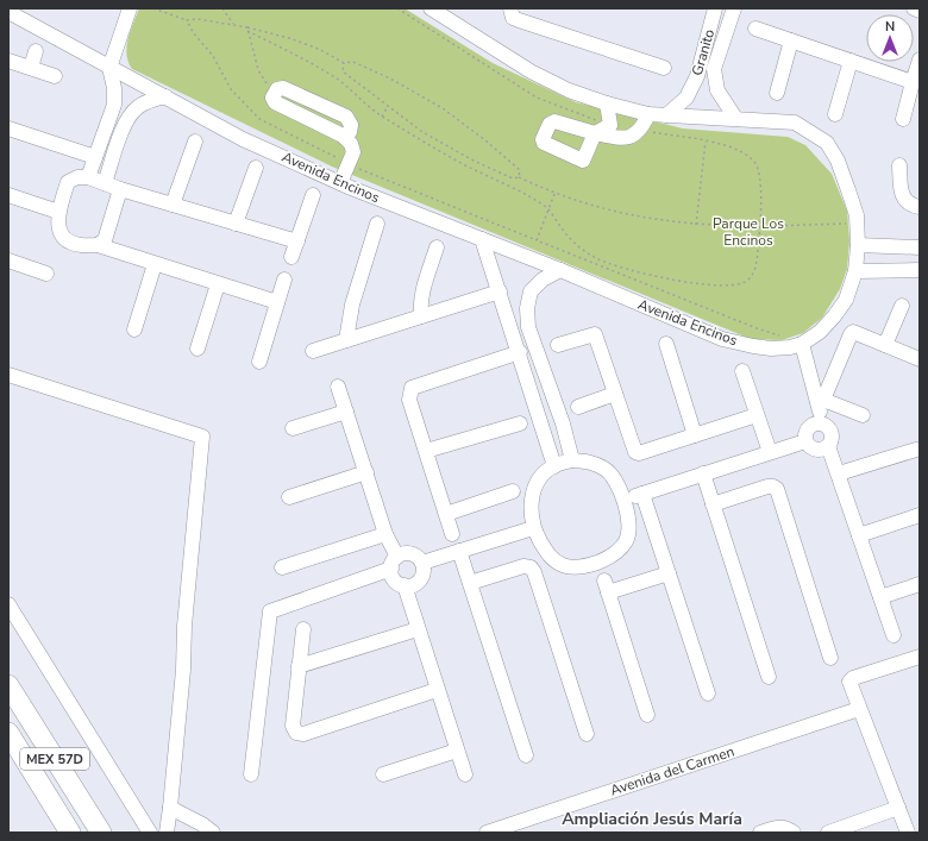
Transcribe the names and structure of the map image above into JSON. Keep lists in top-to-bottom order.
{
  "streets": {
    "highway": ["MEX 57D"],
    "street": ["Granito", "Avenida Encinos", "Avenida del Carmen"]
  },
  "districts": ["Ampliación Jesús María"],
  "parks": ["Parque Los Encinos"],
  "north": "top"
}
